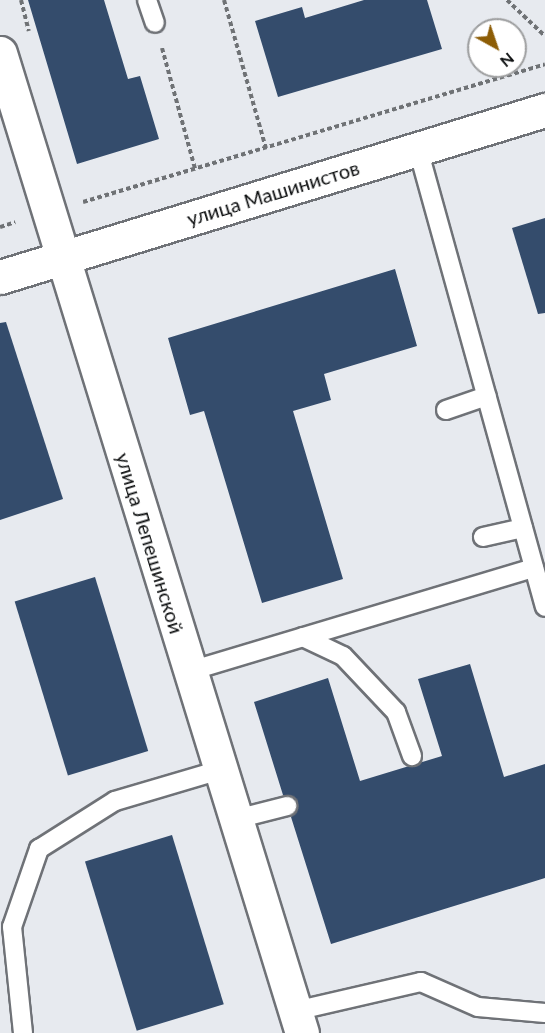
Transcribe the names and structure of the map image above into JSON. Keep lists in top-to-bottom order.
{
  "streets": {
    "street": ["улица Машинистов", "улица Лепешинской"]
  },
  "crossings": [
    ["улица Машинистов", "улица Лепешинской"]
  ],
  "north": "bottom right"
}
